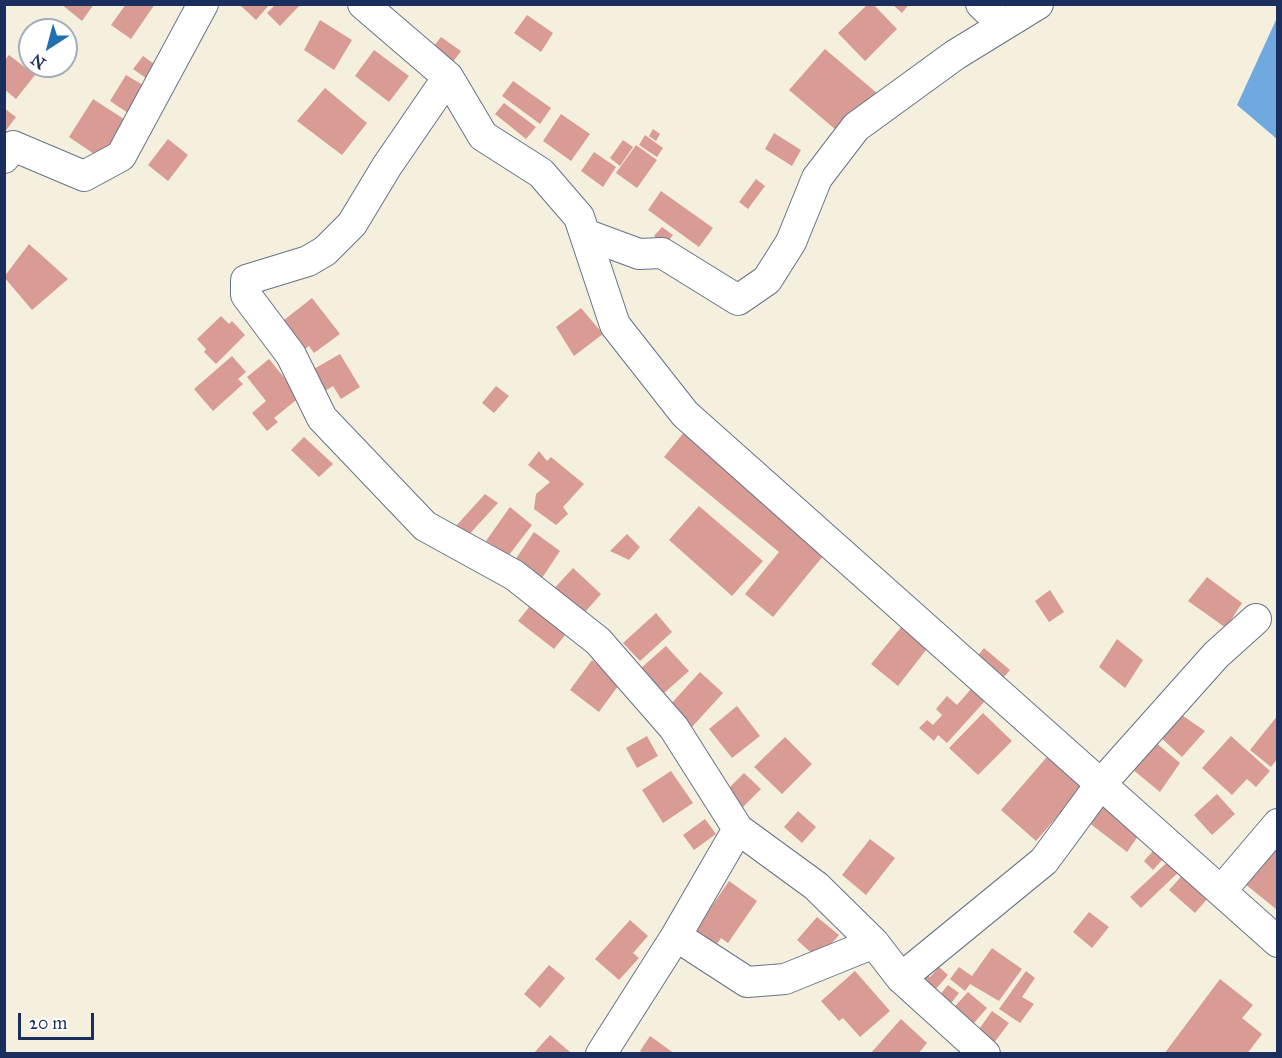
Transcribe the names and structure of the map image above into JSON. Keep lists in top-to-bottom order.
{
  "scale_bar": "20 m",
  "north": "bottom left"
}
